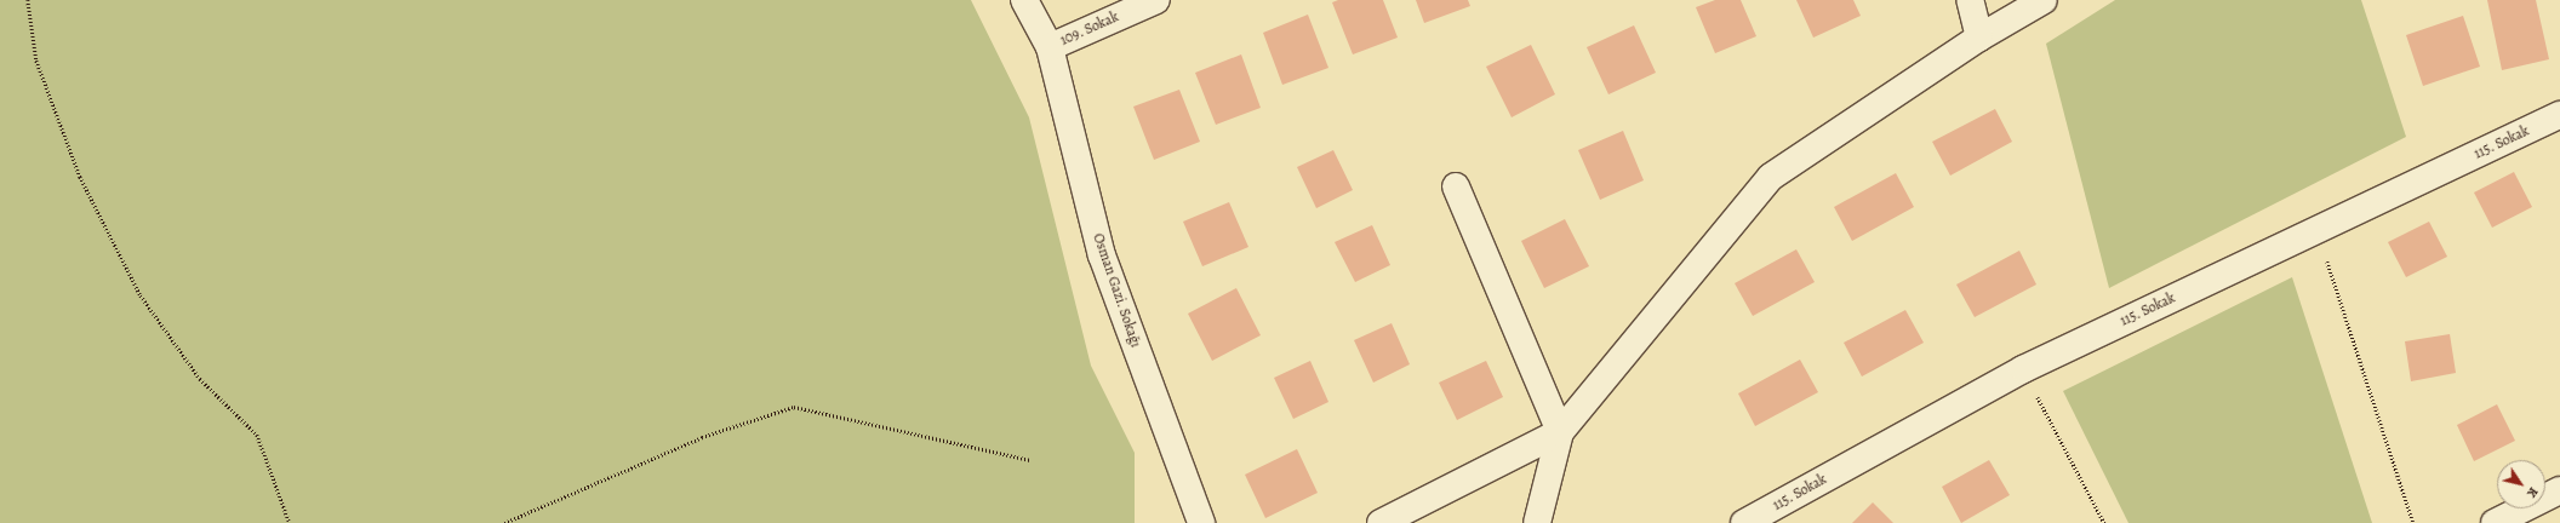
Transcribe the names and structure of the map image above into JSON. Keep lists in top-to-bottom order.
{
  "streets": {
    "street": ["109. Sokak", "115. Sokak", "Osman Gazi. Sokağı"]
  },
  "crossings": [
    ["109. Sokak", "Osman Gazi. Sokağı"]
  ],
  "north": "bottom right"
}
